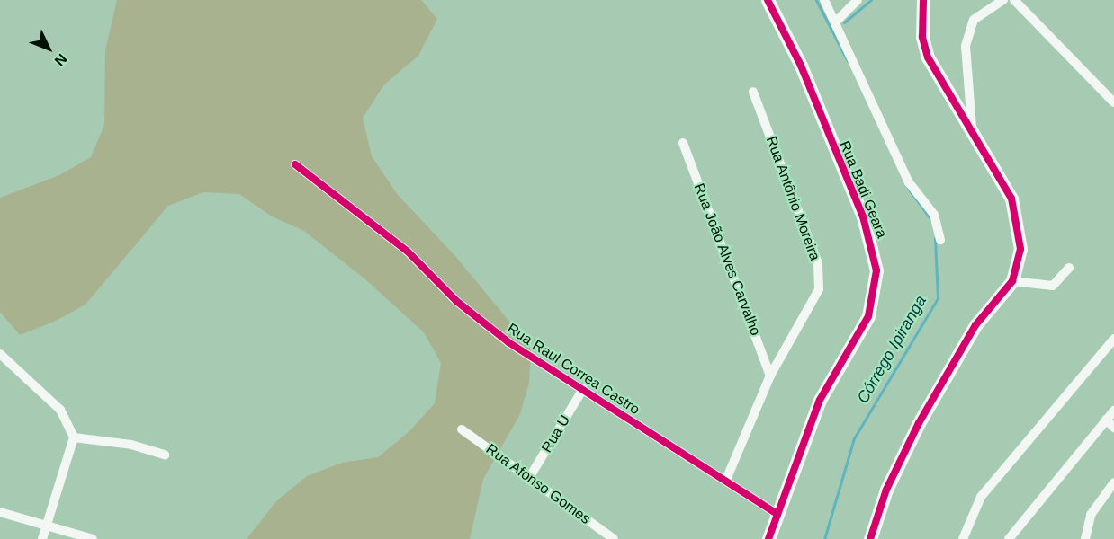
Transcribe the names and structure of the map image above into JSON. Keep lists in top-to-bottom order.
{
  "streets": {
    "street": [
      "Rua Badi Geara",
      "Rua Antônio Moreira",
      "Rua João Alves Carvalho",
      "Rua Raul Correa Castro",
      "Rua U",
      "Rua Afonso Gomes"
    ]
  },
  "crossings": [
    ["Rua Badi Geara", "Rua Raul Correa Castro"],
    ["Rua Antônio Moreira", "Rua João Alves Carvalho"],
    ["Rua Antônio Moreira", "Rua Raul Correa Castro"],
    ["Rua Raul Correa Castro", "Rua U"],
    ["Rua U", "Rua Afonso Gomes"]
  ],
  "water": ["Córrego Ipiranga"],
  "north": "bottom right"
}
